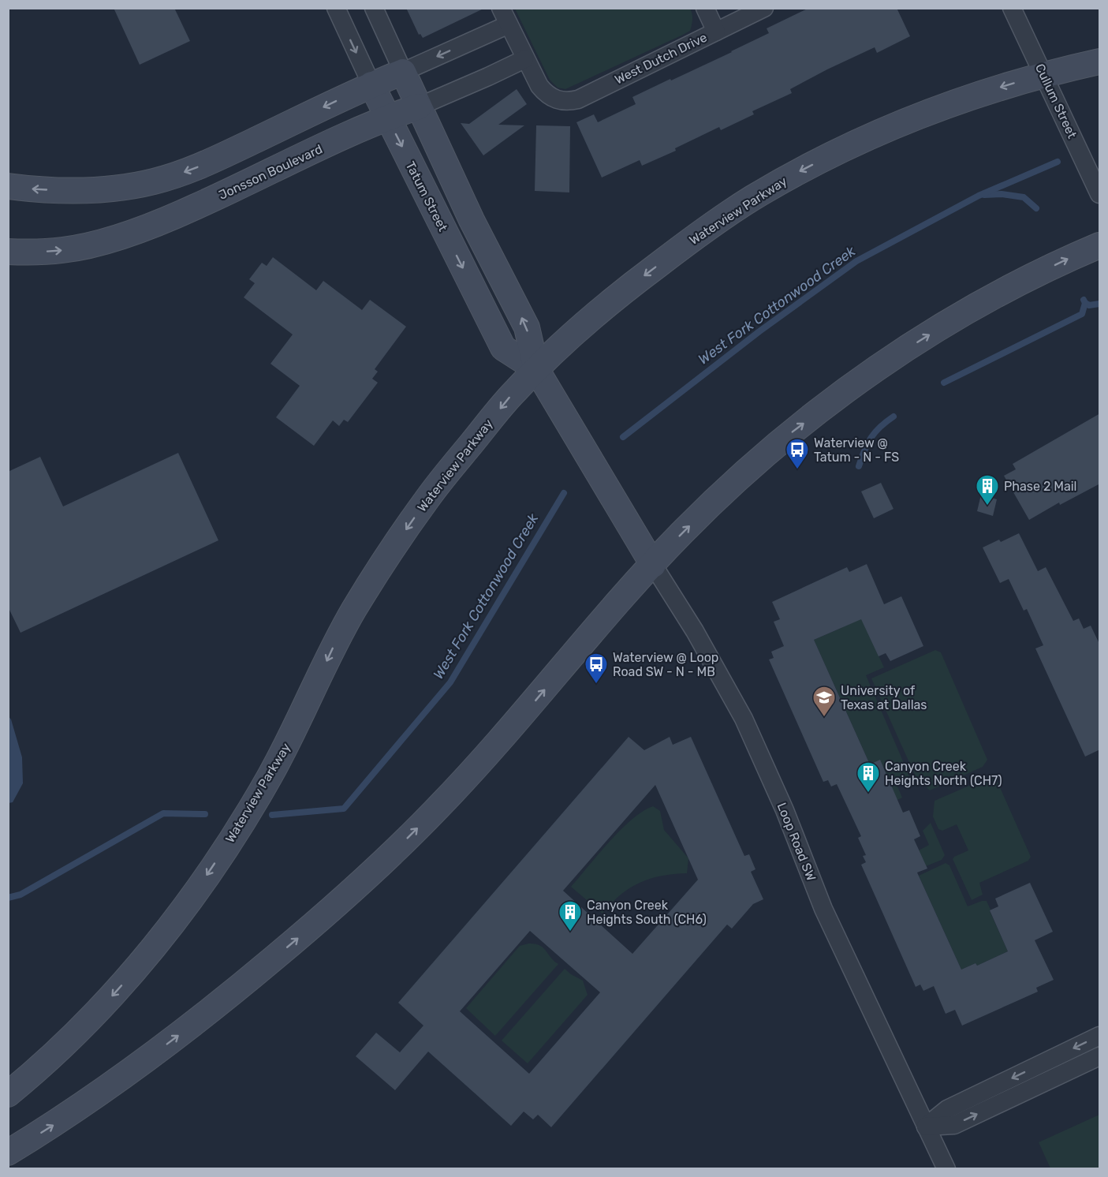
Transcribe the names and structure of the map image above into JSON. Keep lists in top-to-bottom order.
{
  "streets": {
    "main road": ["Jonsson Boulevard", "Tatum Street", "Waterview Parkway"],
    "street": ["West Dutch Drive", "Cullum Street", "Loop Road SW"]
  },
  "crossings": [
    ["West Dutch Drive", "Jonsson Boulevard"],
    ["Cullum Street", "Waterview Parkway"],
    ["Jonsson Boulevard", "Tatum Street"],
    ["Tatum Street", "Waterview Parkway"],
    ["Tatum Street", "Loop Road SW"]
  ],
  "one_way": ["Jonsson Boulevard"],
  "water": ["West Fork Cottonwood Creek"],
  "places": {
    "bus stop": ["Waterview @ Tatum - N - FS", "Waterview @ Loop Road SW - N - MB"],
    "building": ["Phase 2 Mail", "Canyon Creek Heights North (CH7)", "Canyon Creek Heights South (CH6)"],
    "school or university": ["University of Texas at Dallas"]
  }
}
